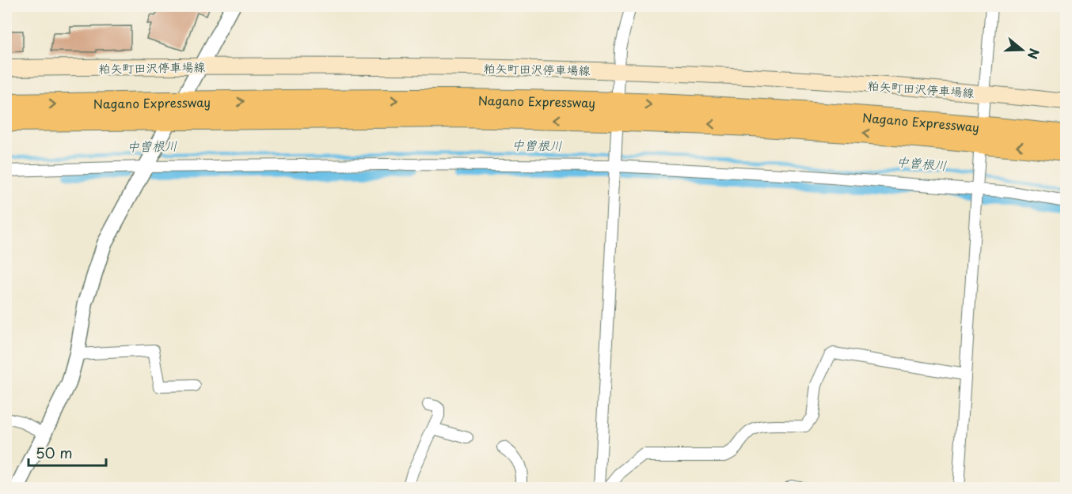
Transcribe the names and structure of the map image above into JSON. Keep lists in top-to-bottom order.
{
  "streets": {
    "highway": ["Nagano Expressway"],
    "main road": ["粕矢町田沢停車場線"]
  },
  "water": ["中曽根川"],
  "scale_bar": "50 m",
  "north": "right"
}
